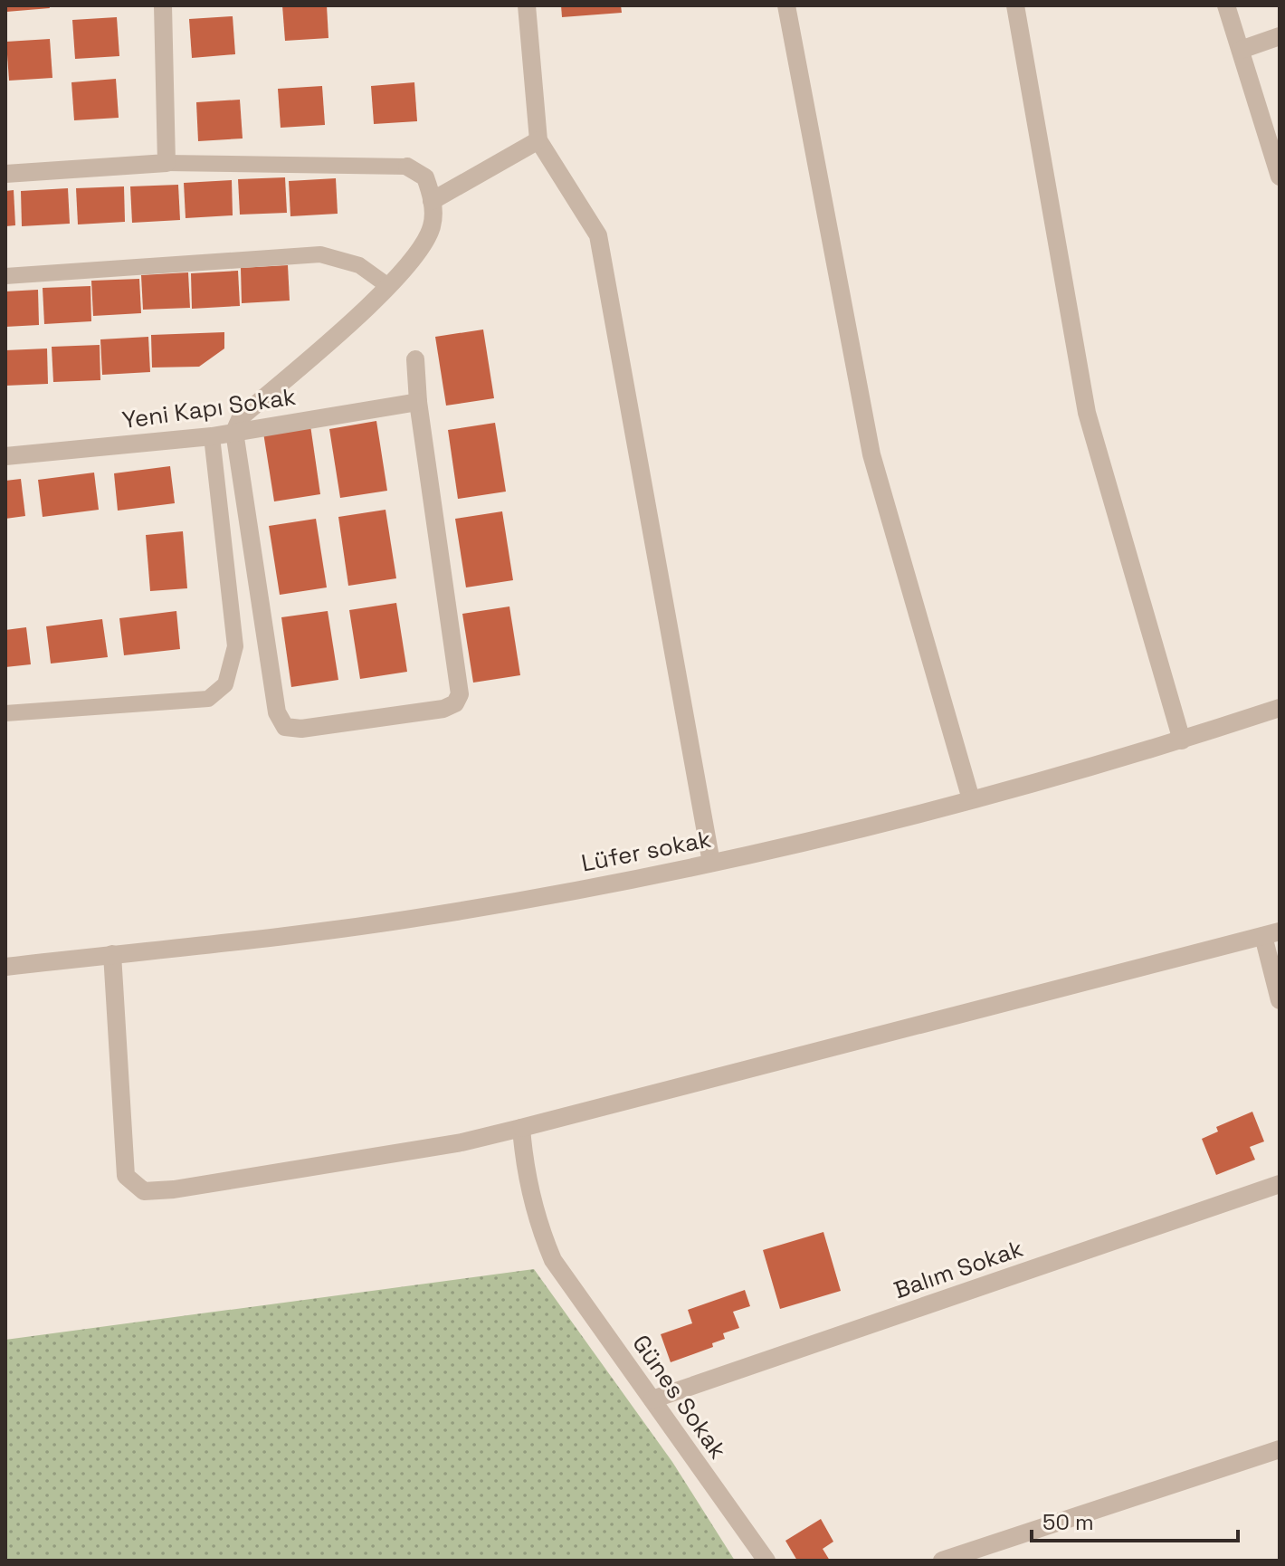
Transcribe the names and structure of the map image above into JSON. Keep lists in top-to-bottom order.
{
  "streets": {
    "street": [
      "Yeni Kapı Sokak",
      "Lüfer sokak",
      "Balım Sokak",
      "Günes Sokak"
    ]
  },
  "crossings": [
    ["Balım Sokak", "Günes Sokak"]
  ],
  "scale_bar": "50 m"
}
